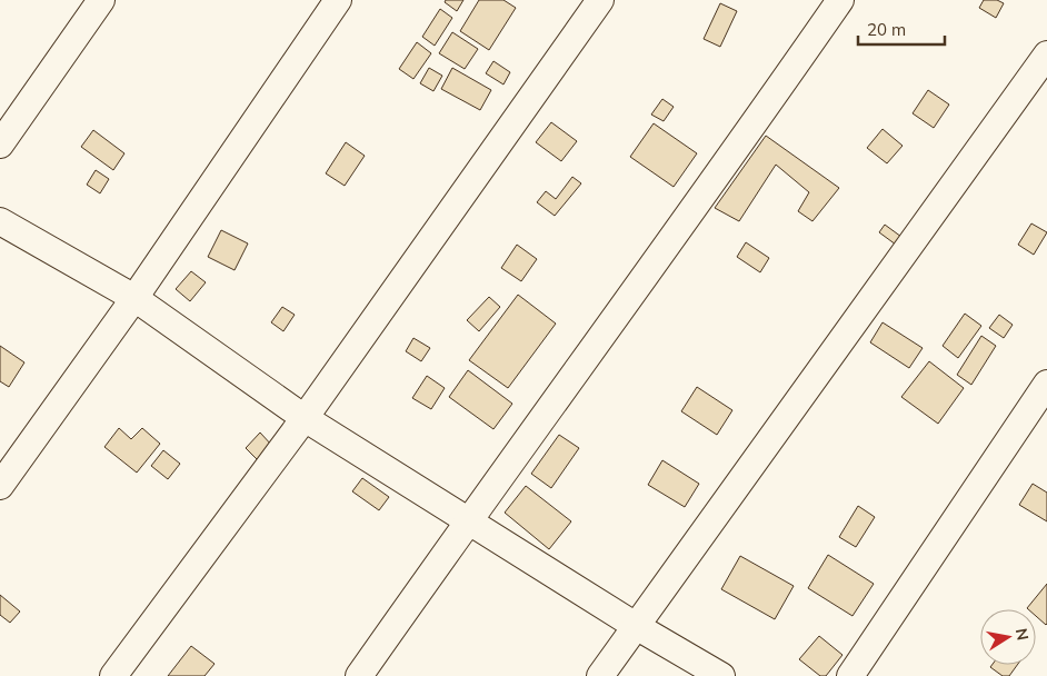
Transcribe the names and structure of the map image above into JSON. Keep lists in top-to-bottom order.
{
  "scale_bar": "20 m",
  "north": "right"
}
